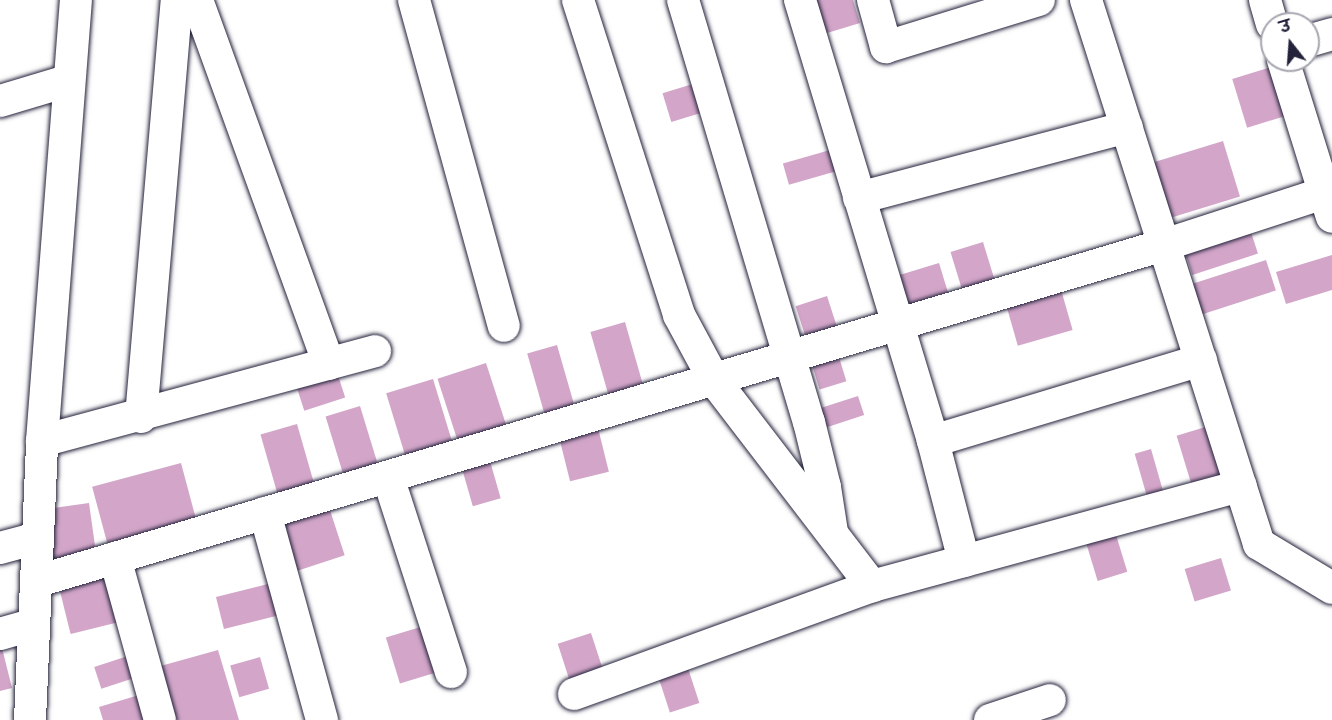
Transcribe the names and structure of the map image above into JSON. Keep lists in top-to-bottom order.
{
  "north": "top"
}
